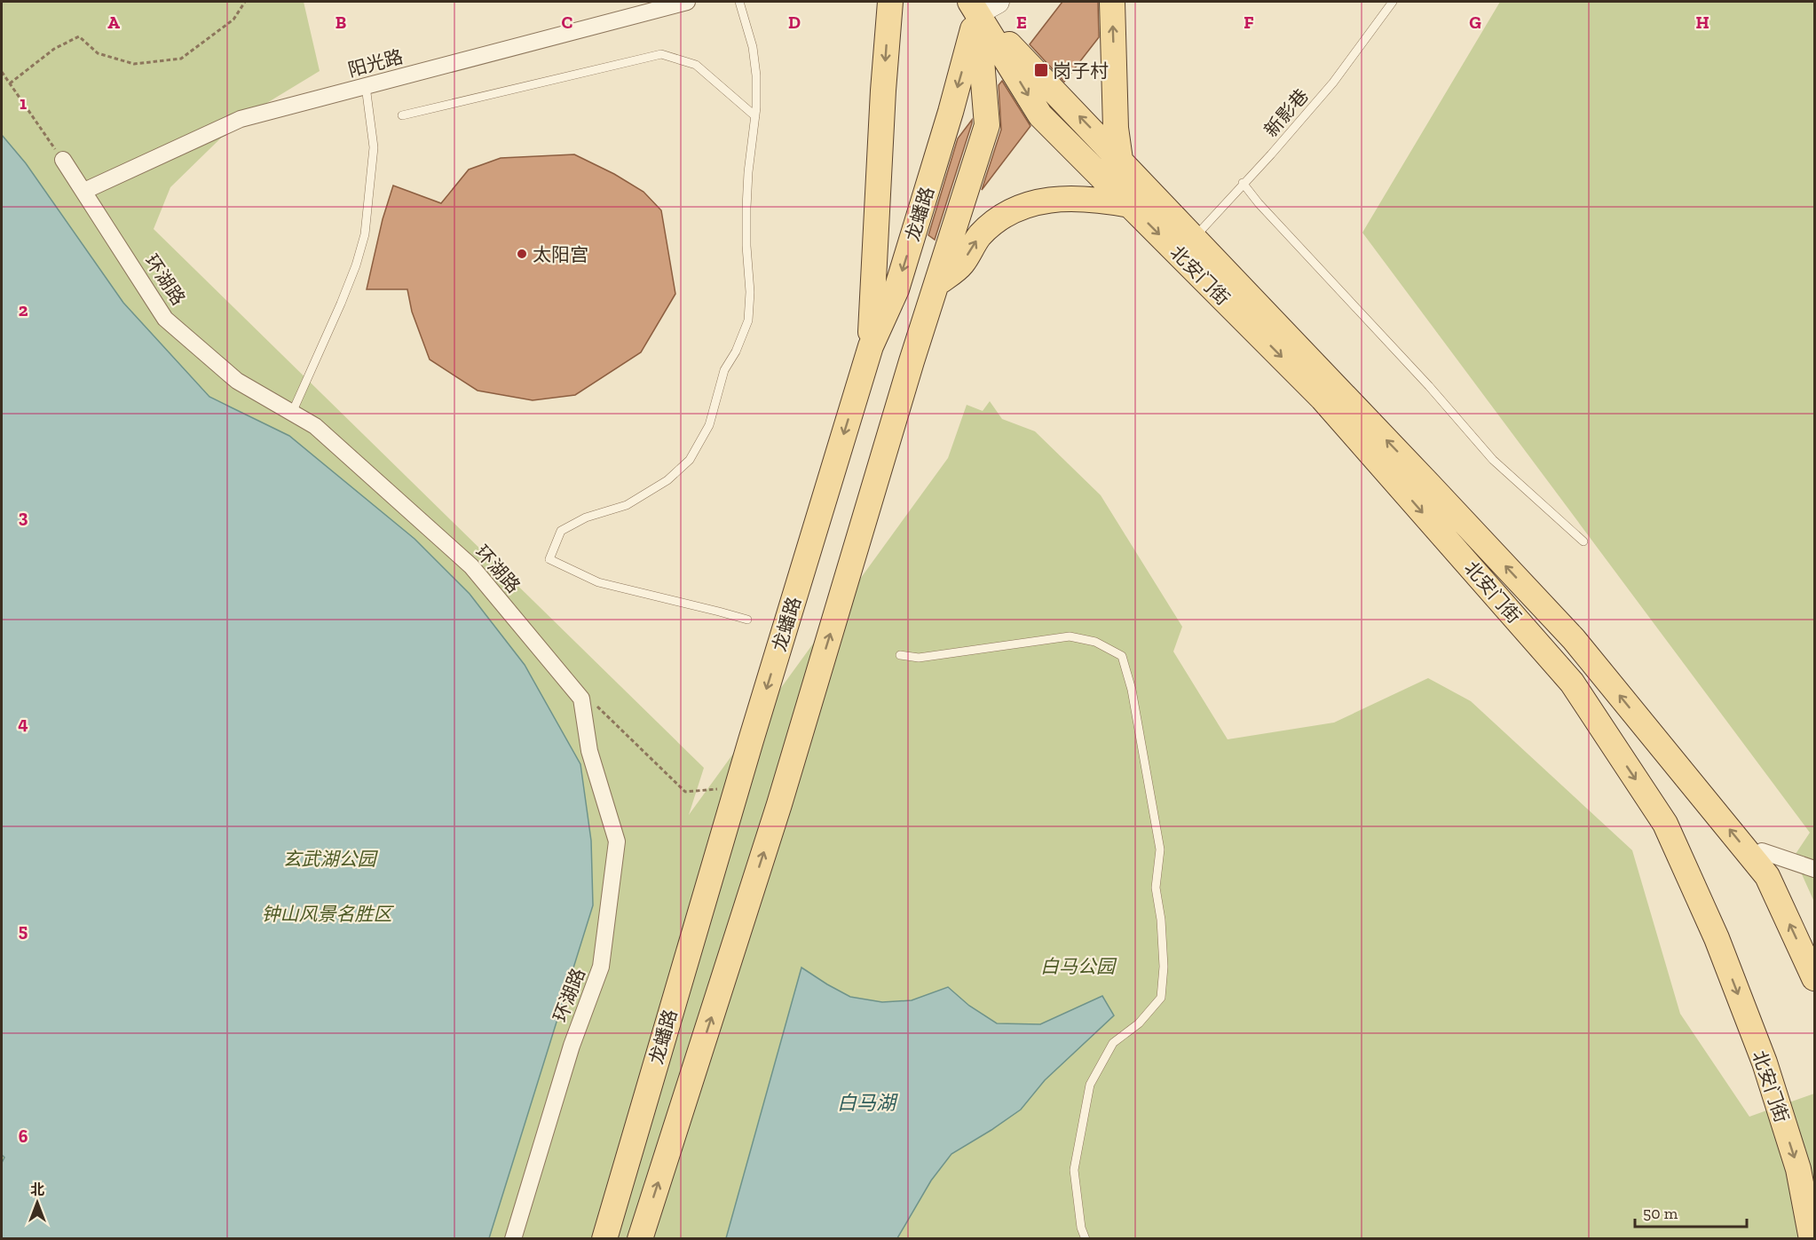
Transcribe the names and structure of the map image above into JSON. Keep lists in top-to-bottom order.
{
  "streets": {
    "main road": ["龙蟠路", "北安门街"],
    "street": ["阳光路", "环湖路"],
    "lane": ["新影巷"]
  },
  "crossings": [
    ["阳光路", "环湖路"],
    ["龙蟠路", "北安门街"]
  ],
  "water": ["白马湖"],
  "parks": ["玄武湖公园", "钟山风景名胜区", "白马公园"],
  "places": {
    "transit": ["岗子村"],
    "other": ["太阳宫"]
  },
  "scale_bar": "50 m",
  "north": "top",
  "grid": {
    "columns": [
      "A",
      "B",
      "C",
      "D",
      "E",
      "F",
      "G",
      "H"
    ],
    "rows": [
      "1",
      "2",
      "3",
      "4",
      "5",
      "6"
    ]
  }
}
